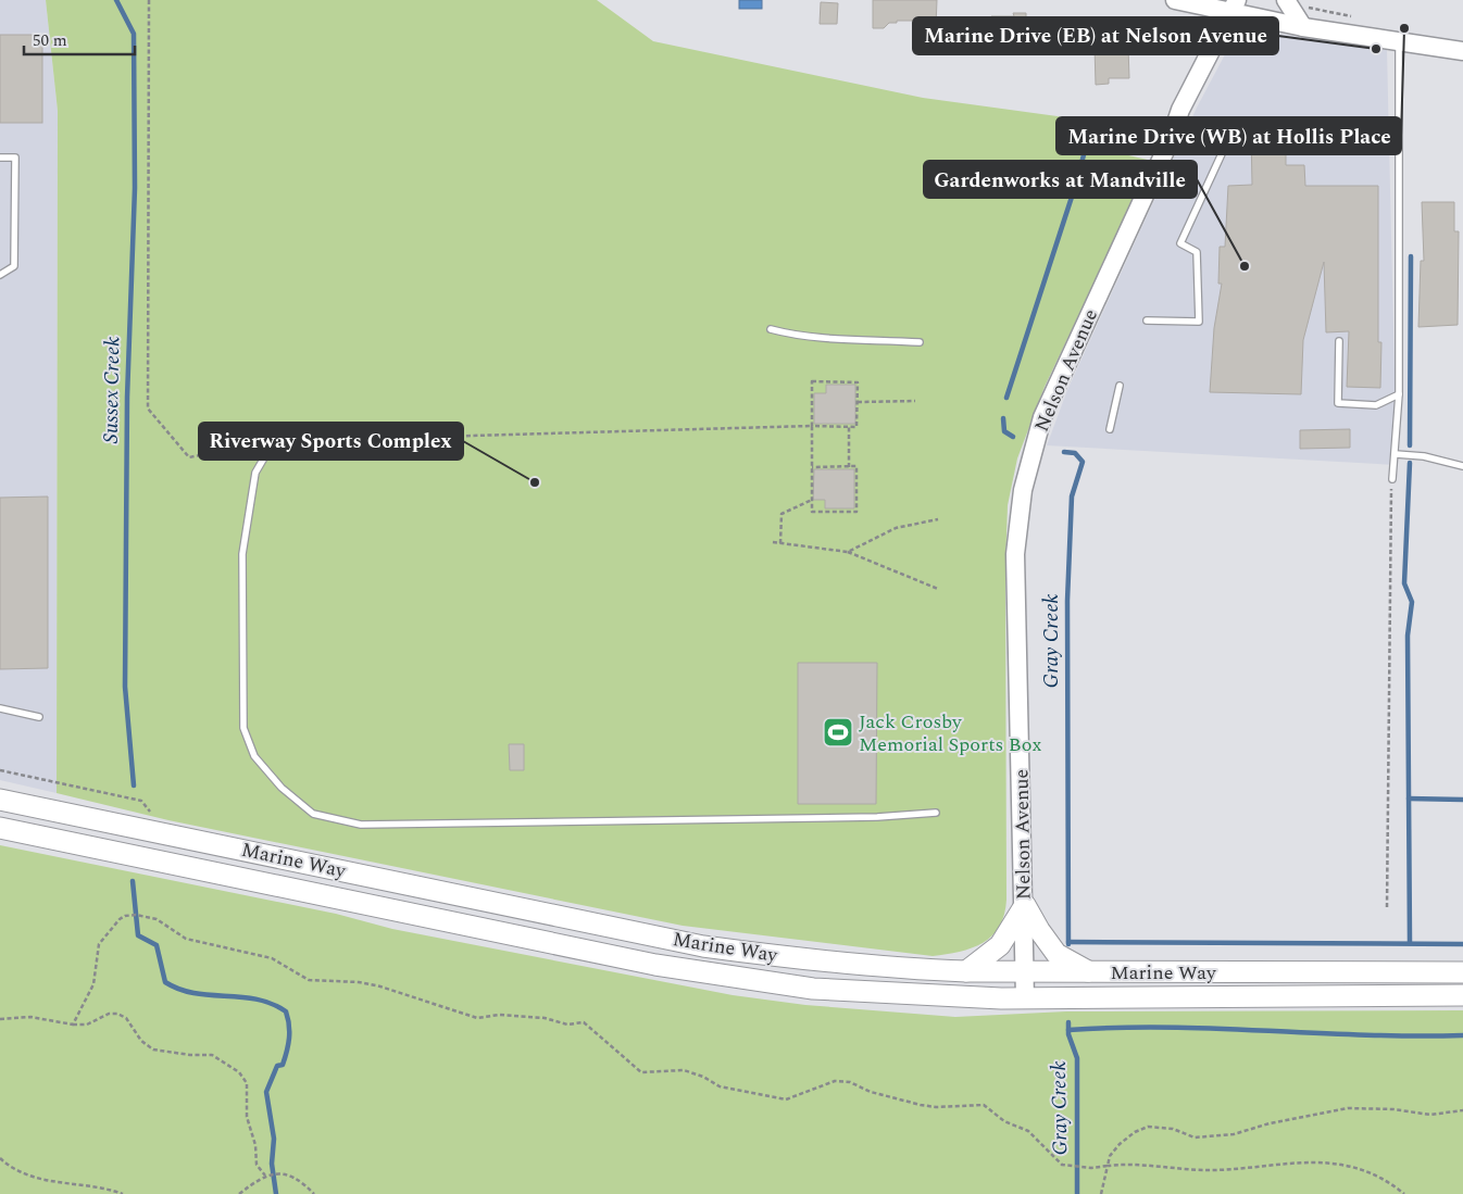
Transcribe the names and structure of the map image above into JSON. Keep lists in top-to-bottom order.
{
  "streets": {
    "main road": ["Marine Way"],
    "street": ["Nelson Avenue"]
  },
  "crossings": [
    ["Nelson Avenue", "Marine Way"]
  ],
  "water": ["Sussex Creek", "Gray Creek"],
  "places": {
    "other": [
      "Marine Drive (WB) at Hollis Place",
      "Marine Drive (EB) at Nelson Avenue",
      "Gardenworks at Mandville",
      "Riverway Sports Complex"
    ],
    "sports": ["Jack Crosby Memorial Sports Box"]
  },
  "scale_bar": "50 m"
}
